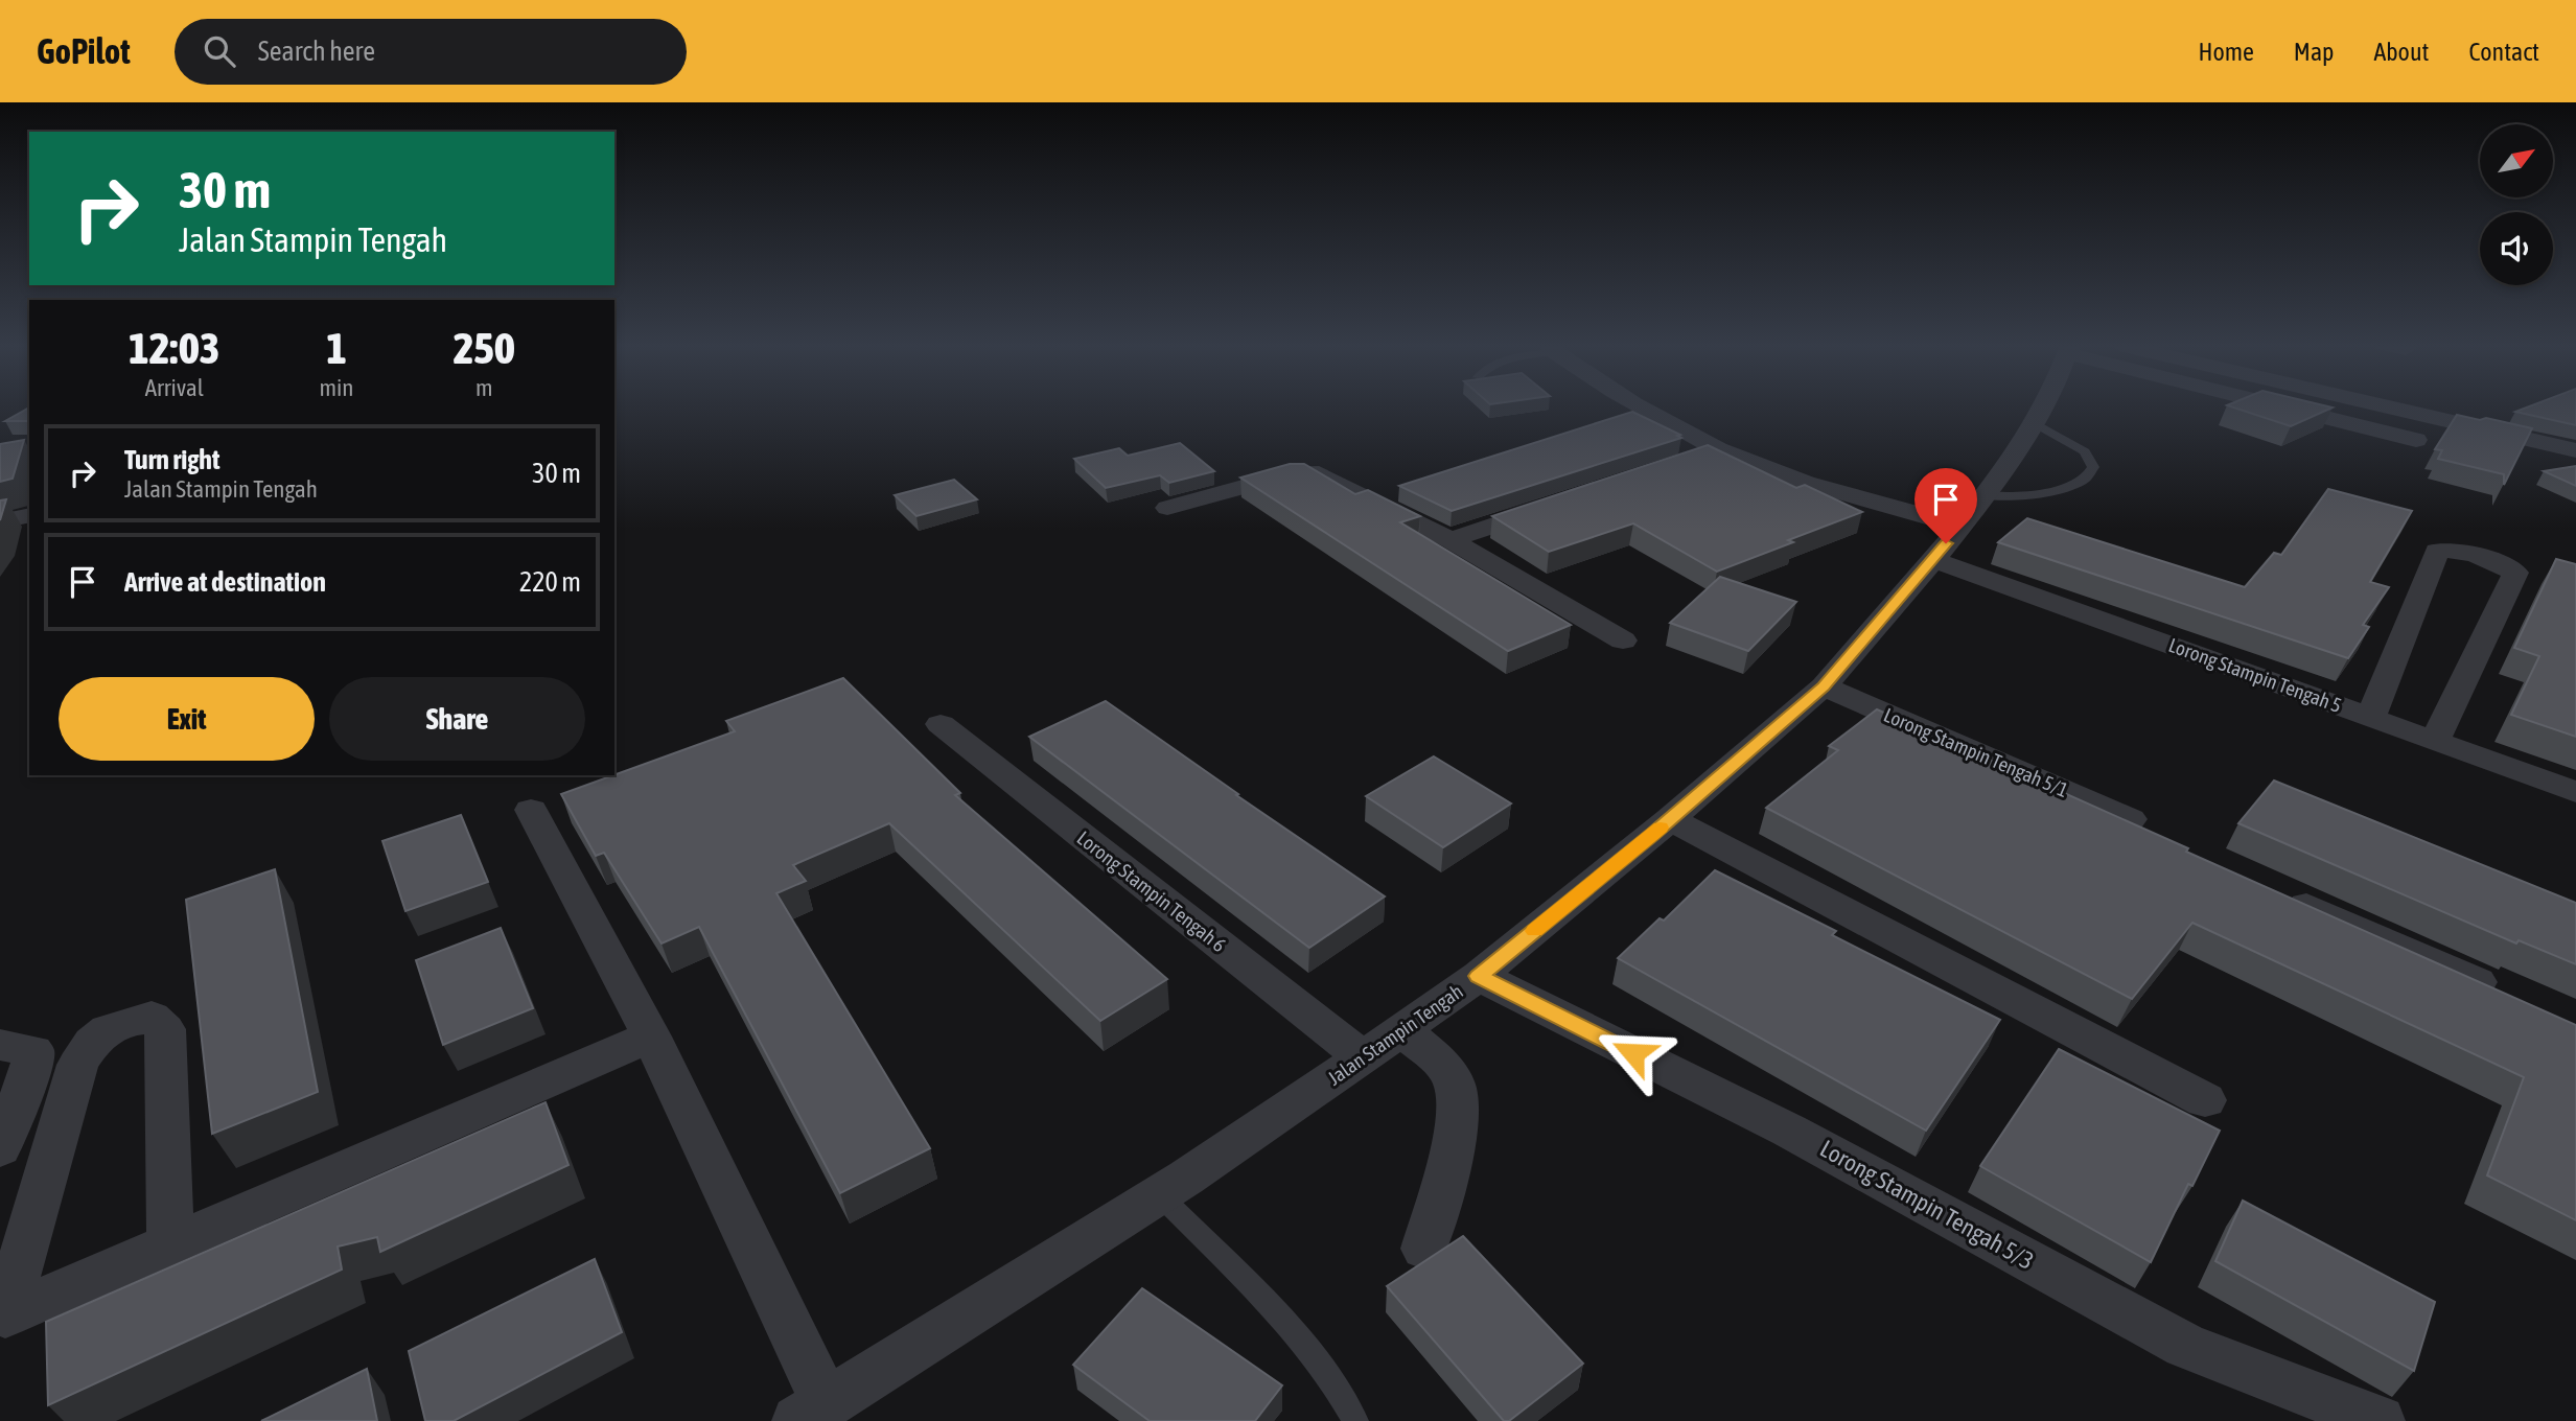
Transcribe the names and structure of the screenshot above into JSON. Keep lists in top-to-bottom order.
{
  "streets": {
    "street": [
      "Lorong Stampin Tengah 5",
      "Lorong Stampin Tengah 5/1",
      "Lorong Stampin Tengah 6",
      "Jalan Stampin Tengah",
      "Lorong Stampin Tengah 5/3"
    ]
  },
  "crossings": [
    ["Lorong Stampin Tengah 5", "Jalan Stampin Tengah"],
    ["Lorong Stampin Tengah 5/1", "Jalan Stampin Tengah"],
    ["Lorong Stampin Tengah 6", "Jalan Stampin Tengah"],
    ["Jalan Stampin Tengah", "Lorong Stampin Tengah 5/3"]
  ],
  "north": "top right",
  "page": {
    "header": "GoPilot",
    "search": "Search here",
    "nav": [
      "Home",
      "Map",
      "About",
      "Contact"
    ],
    "turn": ["30 m", "Jalan Stampin Tengah"],
    "eta": [
      "12:03",
      "Arrival",
      "1",
      "min",
      "250",
      "m"
    ],
    "list": [
      {
        "name": "Turn right",
        "note": "Jalan Stampin Tengah",
        "value": "30 m"
      },
      {
        "name": "Arrive at destination",
        "value": "220 m"
      }
    ],
    "buttons": ["Exit", "Share"]
  }
}
